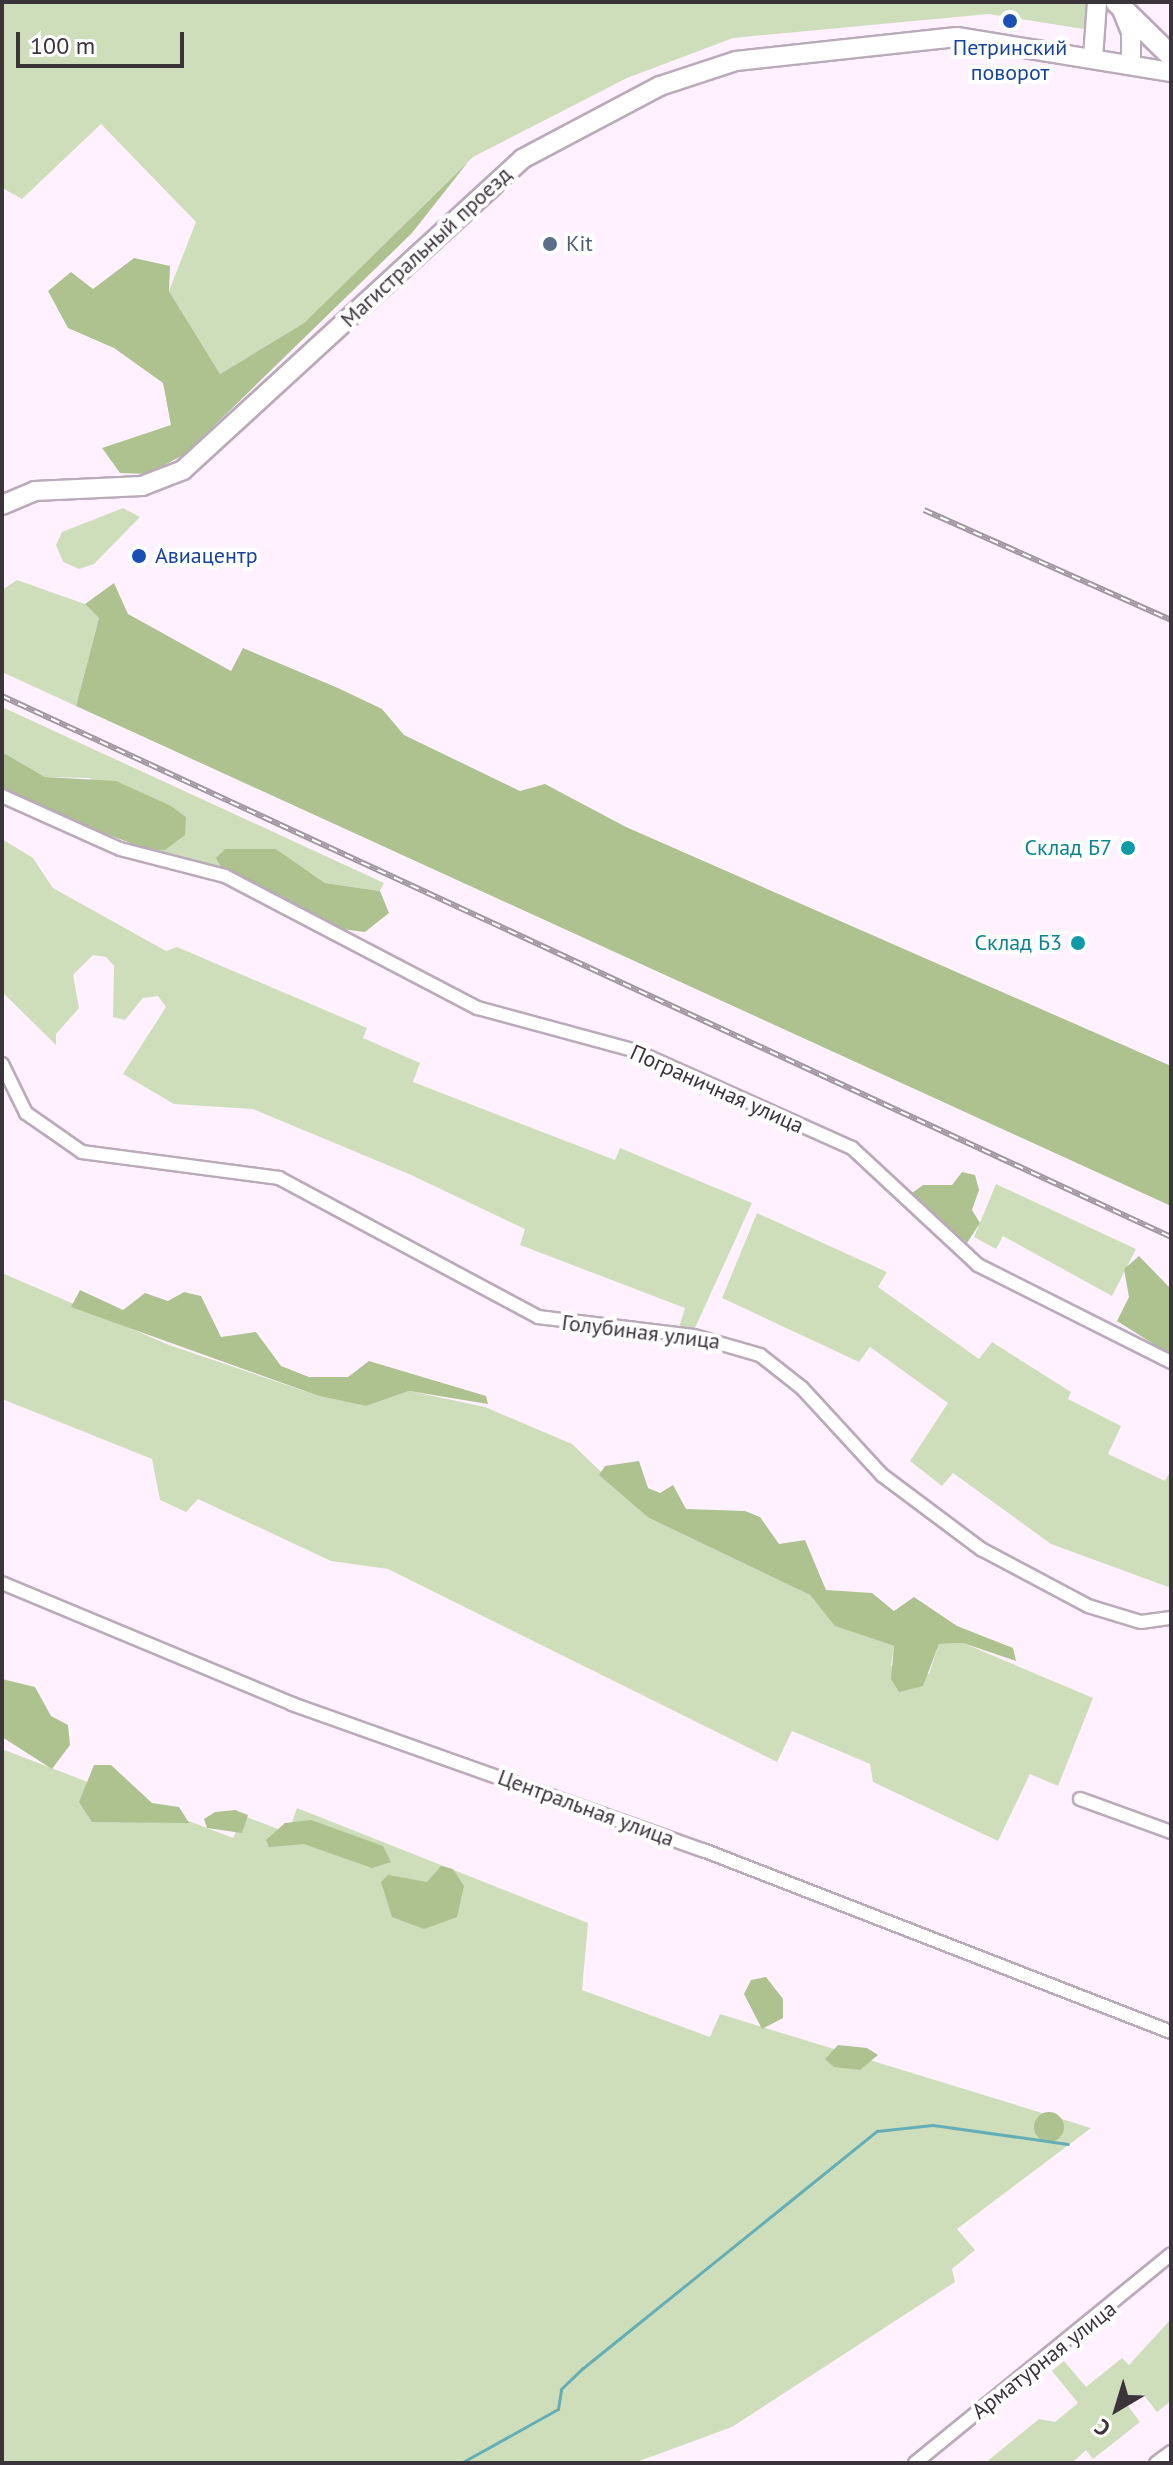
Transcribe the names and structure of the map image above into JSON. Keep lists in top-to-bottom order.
{
  "streets": {
    "main road": ["Магистральный проезд"],
    "street": [
      "Пограничная улица",
      "Голубиная улица",
      "Центральная улица",
      "Арматурная улица"
    ]
  },
  "places": [
    "Петринский поворот",
    "Kit",
    "Авиацентр",
    "Склад Б7",
    "Склад Б3"
  ],
  "scale_bar": "100 m",
  "north": "bottom left"
}
